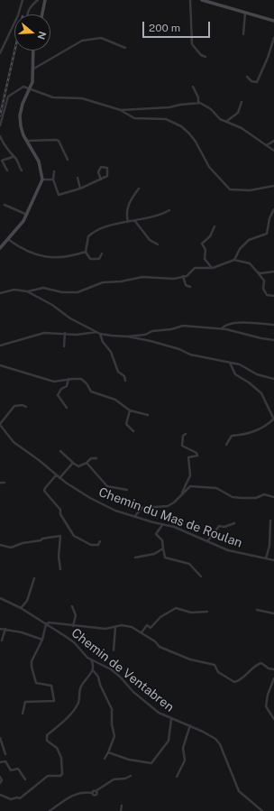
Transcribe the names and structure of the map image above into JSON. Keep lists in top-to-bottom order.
{
  "streets": {
    "street": ["Chemin du Mas de Roulan", "Chemin de Ventabren"]
  },
  "scale_bar": "200 m",
  "north": "right"
}
